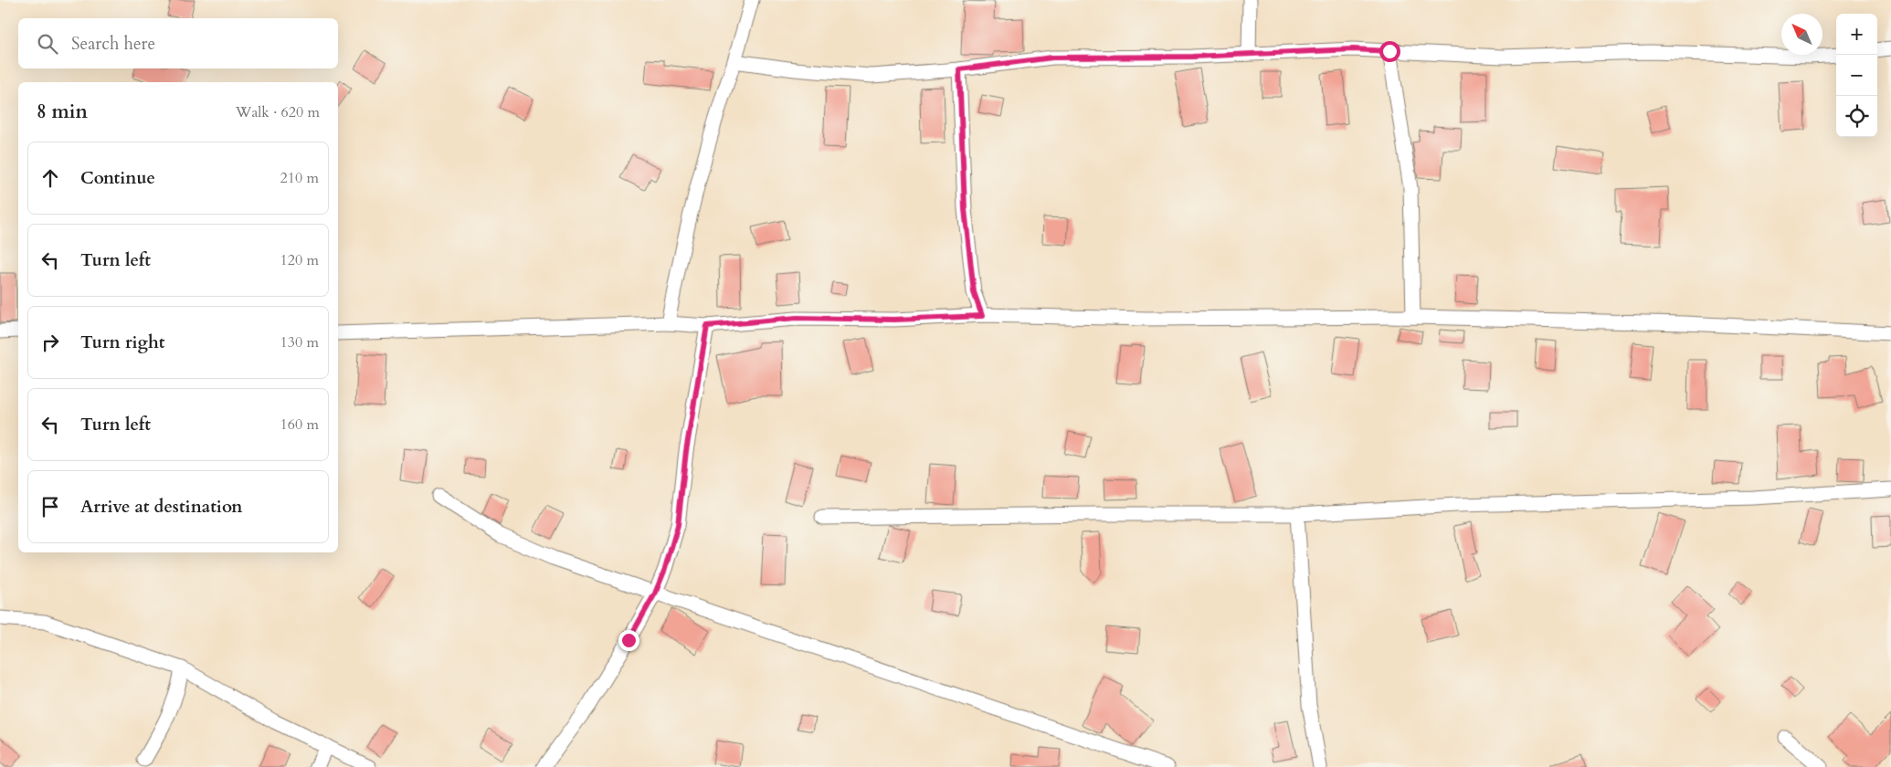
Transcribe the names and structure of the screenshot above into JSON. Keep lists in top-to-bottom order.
{
  "north": "top left",
  "page": {
    "map_buttons": ["+", "−"],
    "search": "Search here",
    "heading": ["8 min", "Walk · 620 m"],
    "list": [
      ["Continue", "210 m"],
      ["Turn left", "120 m"],
      ["Turn right", "130 m"],
      ["Turn left", "160 m"],
      "Arrive at destination"
    ]
  }
}
